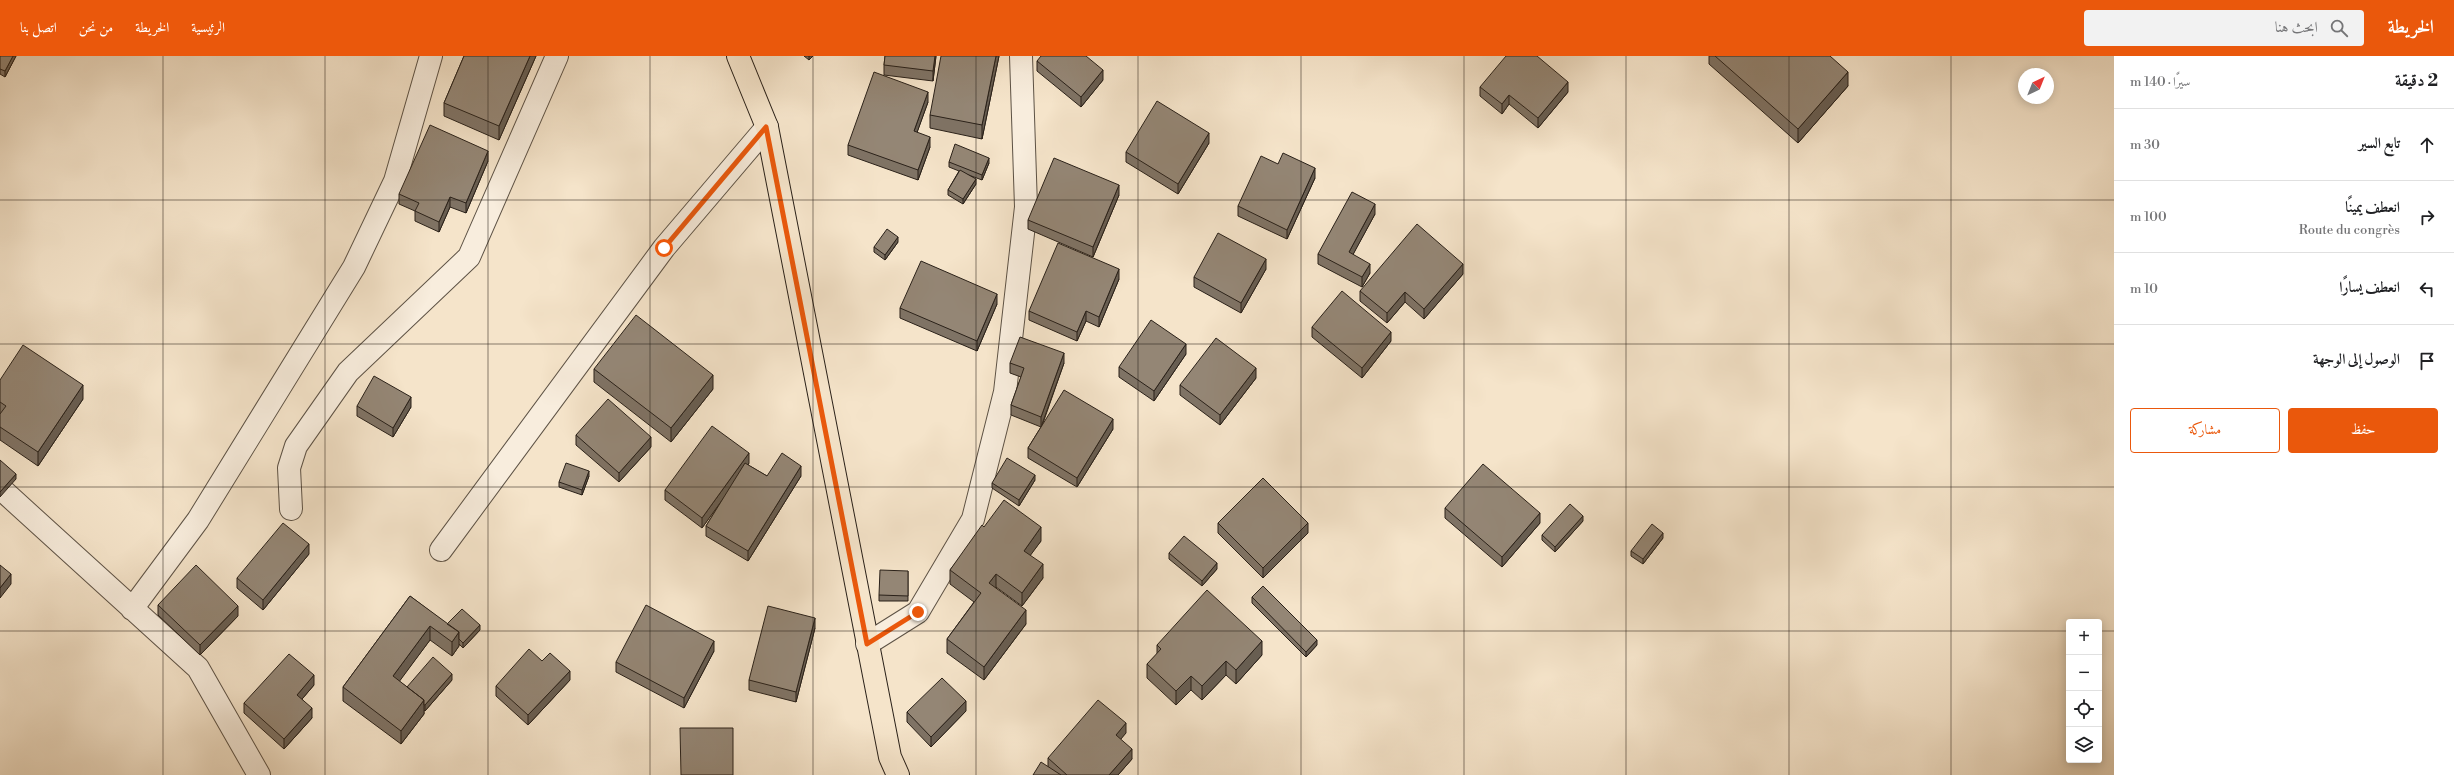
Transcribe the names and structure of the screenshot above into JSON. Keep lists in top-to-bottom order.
{
  "north": "top right",
  "page": {
    "header": "الخريطة",
    "search": "ابحث هنا",
    "nav": [
      "الرئيسية",
      "الخريطة",
      "من نحن",
      "اتصل بنا"
    ],
    "heading": ["2 دقيقة", "سيرًا · 140 m"],
    "list": [
      ["تابع السير", "30 m"],
      ["انعطف يمينًا", "Route du congrès", "100 m"],
      ["انعطف يسارًا", "10 m"],
      "الوصول إلى الوجهة"
    ],
    "buttons": ["حفظ", "مشاركة"],
    "map_buttons": ["+", "−"]
  }
}
